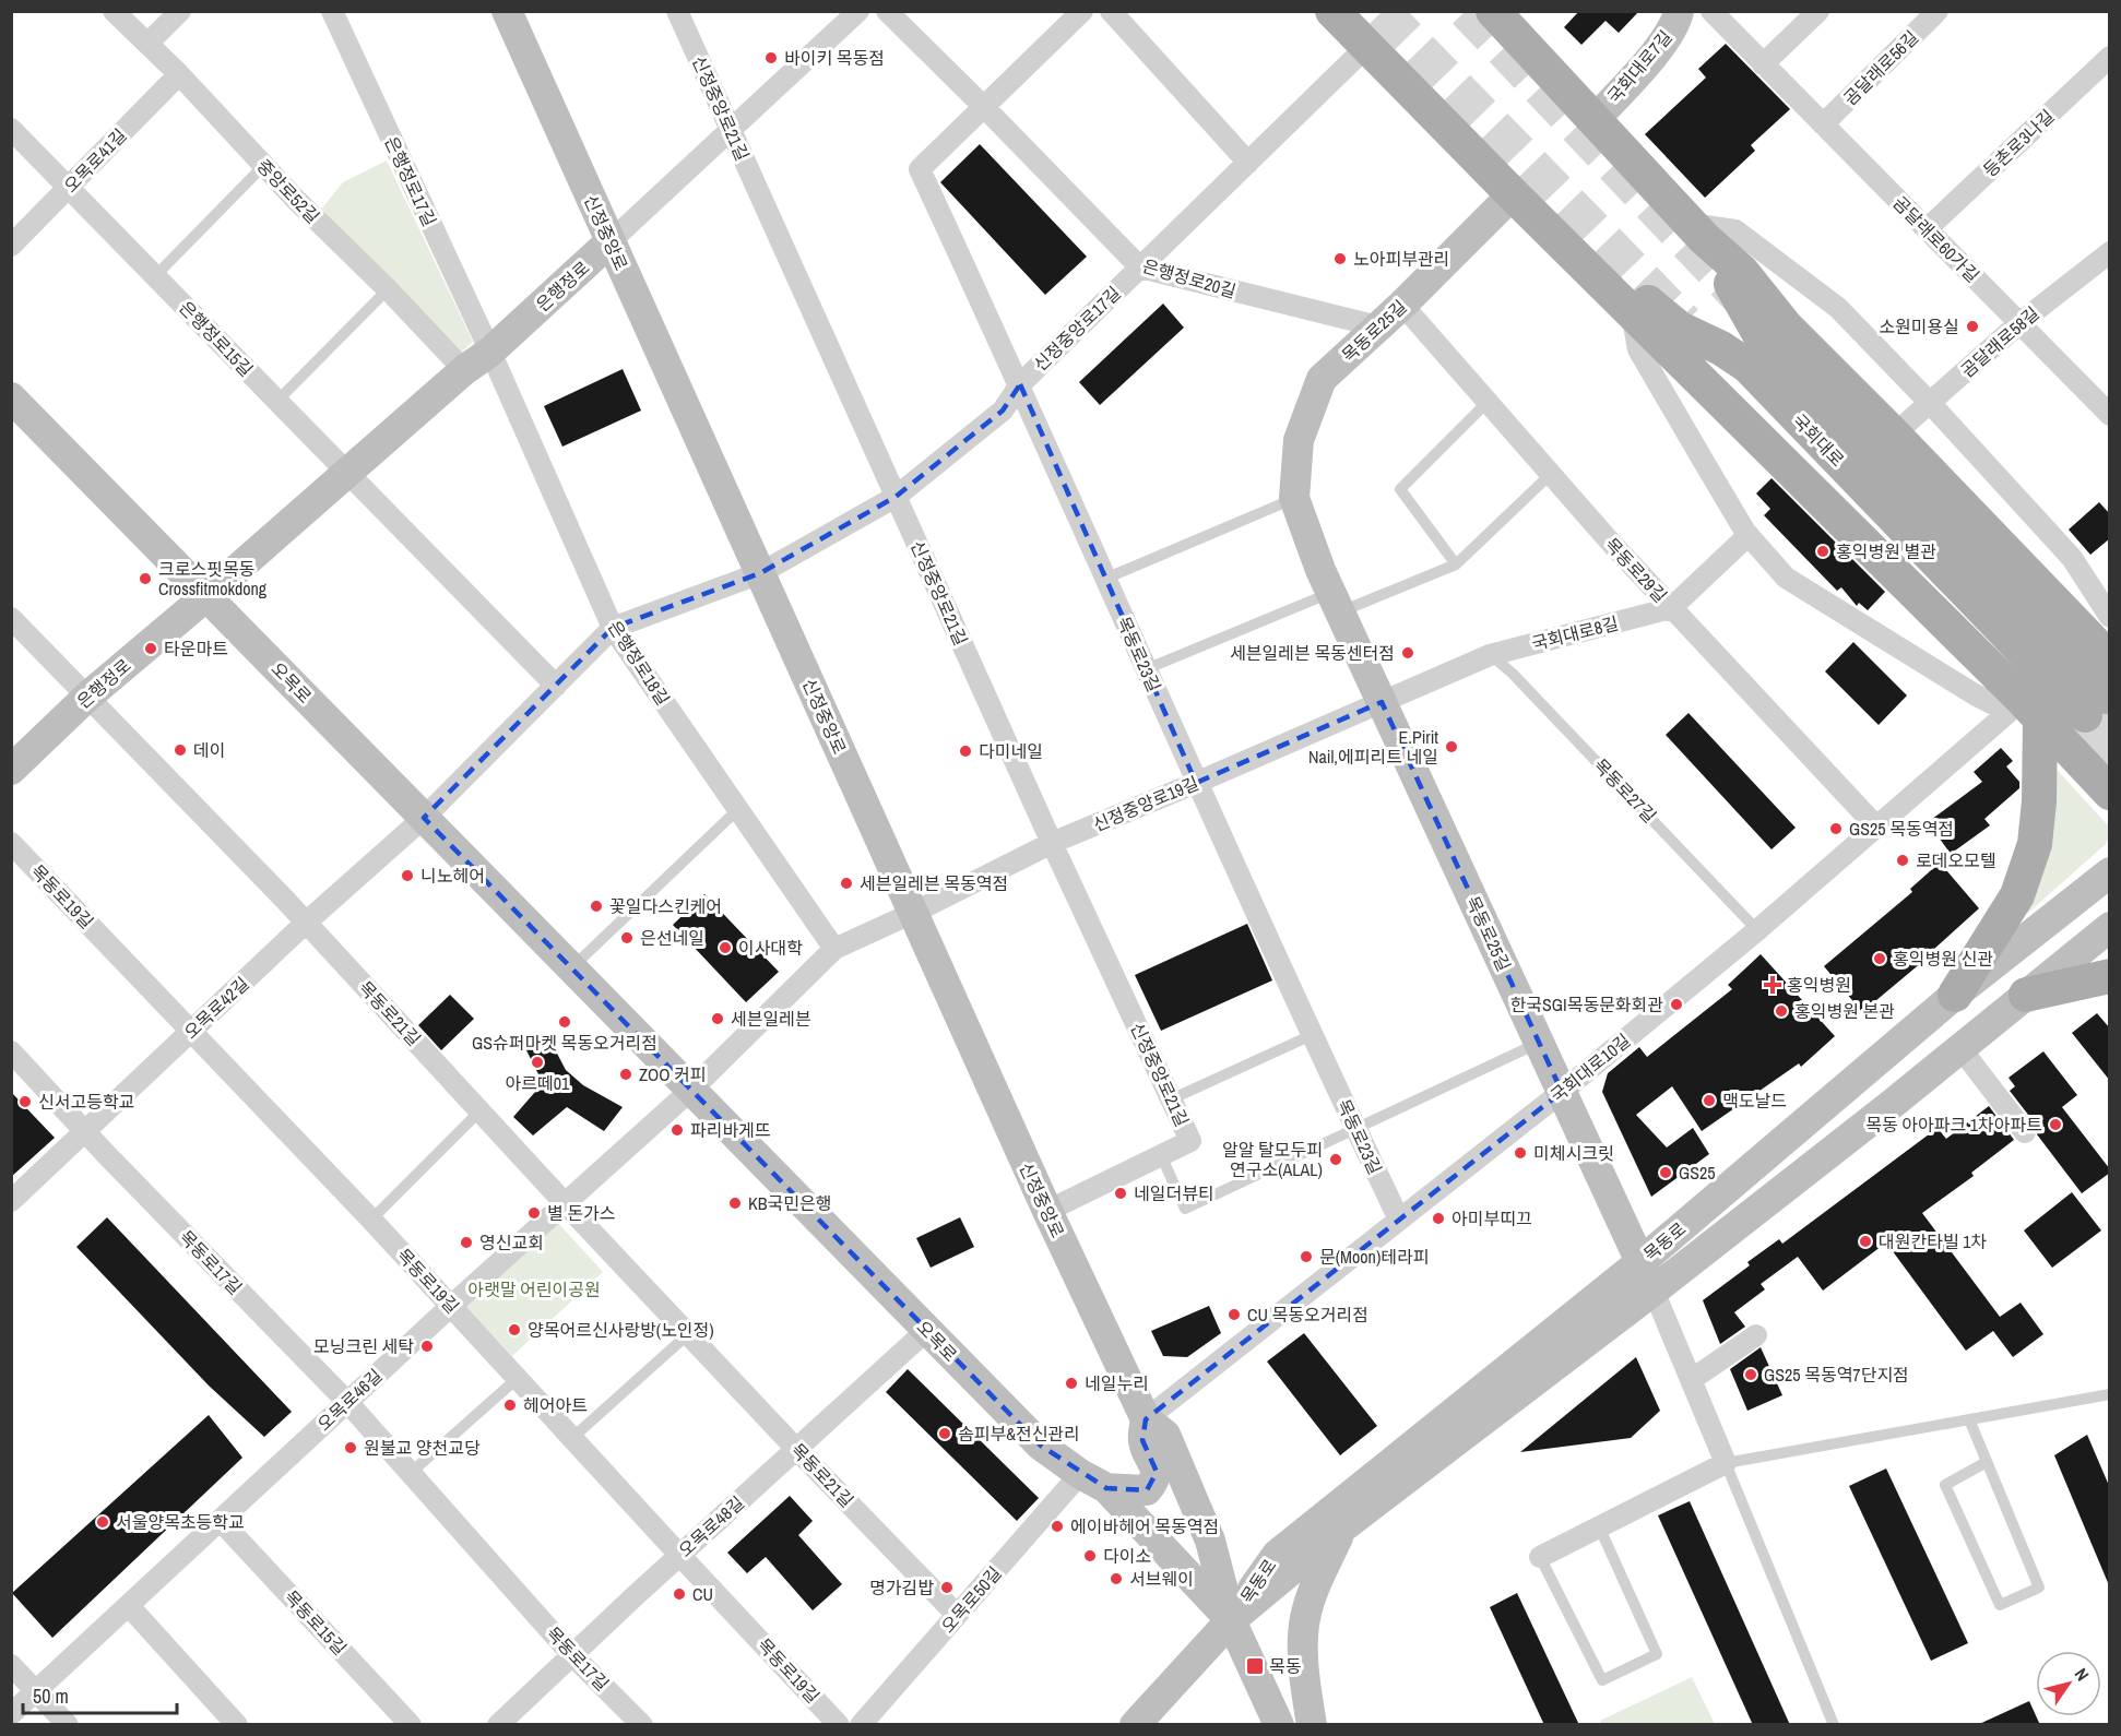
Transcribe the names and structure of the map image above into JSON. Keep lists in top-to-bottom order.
{
  "streets": {
    "main road": [
      "국회대로7길",
      "신정중앙로",
      "은행정로",
      "목동로25길",
      "국회대로",
      "오목로",
      "목동로"
    ],
    "street": [
      "곰달래로56길",
      "신정중앙로21길",
      "등촌로3나길",
      "오목로41길",
      "은행정로17길",
      "중앙로52길",
      "곰달래로60가길",
      "은행정로20길",
      "신정중앙로17길",
      "은행정로15길",
      "곰달래로58길",
      "목동로29길",
      "국회대로8길",
      "목동로23길",
      "은행정로18길",
      "신정중앙로19길",
      "목동로19길",
      "오목로42길",
      "목동로21길",
      "국회대로10길",
      "목동로17길",
      "오목로46길",
      "오목로48길",
      "오목로50길",
      "목동로15길"
    ],
    "lane": ["목동로27길"]
  },
  "crossings": [
    ["곰달래로56길", "곰달래로60가길"],
    ["신정중앙로21길", "신정중앙로"],
    ["신정중앙로21길", "은행정로"],
    ["신정중앙로21길", "신정중앙로17길"],
    ["신정중앙로21길", "신정중앙로19길"],
    ["등촌로3나길", "곰달래로60가길"],
    ["오목로41길", "중앙로52길"],
    ["오목로41길", "은행정로15길"],
    ["은행정로17길", "은행정로"],
    ["은행정로17길", "은행정로18길"],
    ["중앙로52길", "은행정로"],
    ["신정중앙로", "은행정로"],
    ["신정중앙로", "신정중앙로17길"],
    ["신정중앙로", "오목로"],
    ["신정중앙로", "신정중앙로19길"],
    ["신정중앙로", "국회대로10길"],
    ["신정중앙로", "목동로"],
    ["신정중앙로", "오목로50길"],
    ["곰달래로60가길", "곰달래로58길"],
    ["은행정로20길", "신정중앙로17길"],
    ["은행정로20길", "목동로25길"],
    ["은행정로20길", "목동로23길"],
    ["은행정로", "은행정로15길"],
    ["은행정로", "은행정로18길"],
    ["은행정로", "오목로"],
    ["은행정로", "목동로21길"],
    ["신정중앙로17길", "목동로23길"],
    ["신정중앙로17길", "은행정로18길"],
    ["신정중앙로17길", "오목로42길"],
    ["목동로25길", "국회대로"],
    ["목동로25길", "목동로29길"],
    ["목동로25길", "국회대로8길"],
    ["목동로25길", "신정중앙로19길"],
    ["목동로25길", "국회대로10길"],
    ["목동로25길", "목동로"],
    ["목동로29길", "국회대로8길"],
    ["목동로29길", "국회대로10길"],
    ["국회대로8길", "목동로27길"],
    ["국회대로8길", "신정중앙로19길"],
    ["목동로23길", "신정중앙로19길"],
    ["목동로23길", "국회대로10길"],
    ["은행정로18길", "신정중앙로19길"],
    ["은행정로18길", "오목로42길"],
    ["은행정로18길", "오목로46길"],
    ["오목로", "오목로42길"],
    ["오목로", "목동로"],
    ["오목로", "오목로46길"],
    ["오목로", "오목로48길"],
    ["오목로", "오목로50길"],
    ["목동로27길", "국회대로10길"],
    ["신정중앙로19길", "오목로46길"],
    ["목동로19길", "오목로42길"],
    ["목동로19길", "오목로46길"],
    ["목동로19길", "오목로48길"],
    ["오목로42길", "목동로21길"],
    ["오목로42길", "목동로17길"],
    ["목동로21길", "오목로46길"],
    ["목동로21길", "오목로48길"],
    ["목동로21길", "오목로50길"],
    ["목동로17길", "오목로46길"],
    ["목동로17길", "오목로48길"],
    ["오목로46길", "목동로15길"]
  ],
  "parks": ["아랫말 어린이공원"],
  "places": {
    "other": [
      "바이키 목동점",
      "노아피부관리",
      "소원미용실",
      "홍익병원 별관",
      "크로스핏목동 Crossfitmokdong",
      "타운마트",
      "세븐일레븐 목동센터점",
      "E.Pirit Nail,에피리트 네일",
      "데이",
      "다미네일",
      "GS25 목동역점",
      "로데오모텔",
      "니노헤어",
      "세븐일레븐 목동역점",
      "꽃일다스킨케어",
      "은선네일",
      "이사대학",
      "홍익병원 신관",
      "한국SGI목동문화회관",
      "홍익병원 본관",
      "세븐일레븐",
      "GS슈퍼마켓 목동오거리점",
      "아르떼01",
      "ZOO 커피",
      "맥도날드",
      "신서고등학교",
      "목동 아아파크 1차아파트",
      "파리바게뜨",
      "미체시크릿",
      "알알 탈모두피 연구소(ALAL)",
      "GS25",
      "네일더뷰티",
      "KB국민은행",
      "별 돈가스",
      "아미부띠끄",
      "대원칸타빌 1차",
      "영신교회",
      "문(Moon)테라피",
      "CU 목동오거리점",
      "양목어르신사랑방(노인정)",
      "모닝크린 세탁",
      "GS25 목동역7단지점",
      "네일누리",
      "헤어아트",
      "솜피부&전신관리",
      "원불교 양천교당",
      "서울양목초등학교",
      "에이바헤어 목동역점",
      "다이소",
      "서브웨이",
      "명가김밥",
      "CU"
    ],
    "health": ["홍익병원"],
    "transit": ["목동"]
  },
  "scale_bar": "50 m",
  "north": "top right"
}
